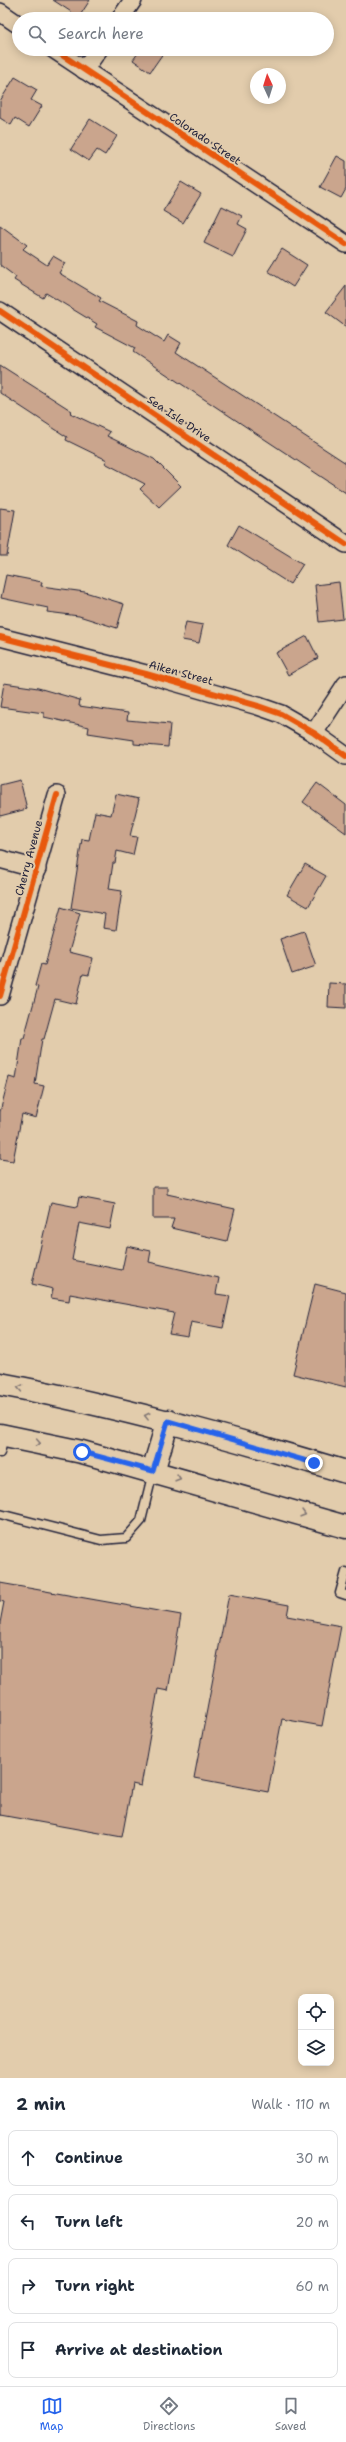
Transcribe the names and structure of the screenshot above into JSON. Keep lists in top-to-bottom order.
{
  "streets": {
    "street": [
      "Colorado Street",
      "Sea Isle Drive",
      "Aiken Street",
      "Cherry Avenue"
    ]
  },
  "north": "top",
  "page": {
    "search": "Search here",
    "heading": ["2 min", "Walk · 110 m"],
    "list": [
      ["Continue", "30 m"],
      ["Turn left", "20 m"],
      ["Turn right", "60 m"],
      "Arrive at destination"
    ],
    "nav": ["Map", "Directions", "Saved"]
  }
}
